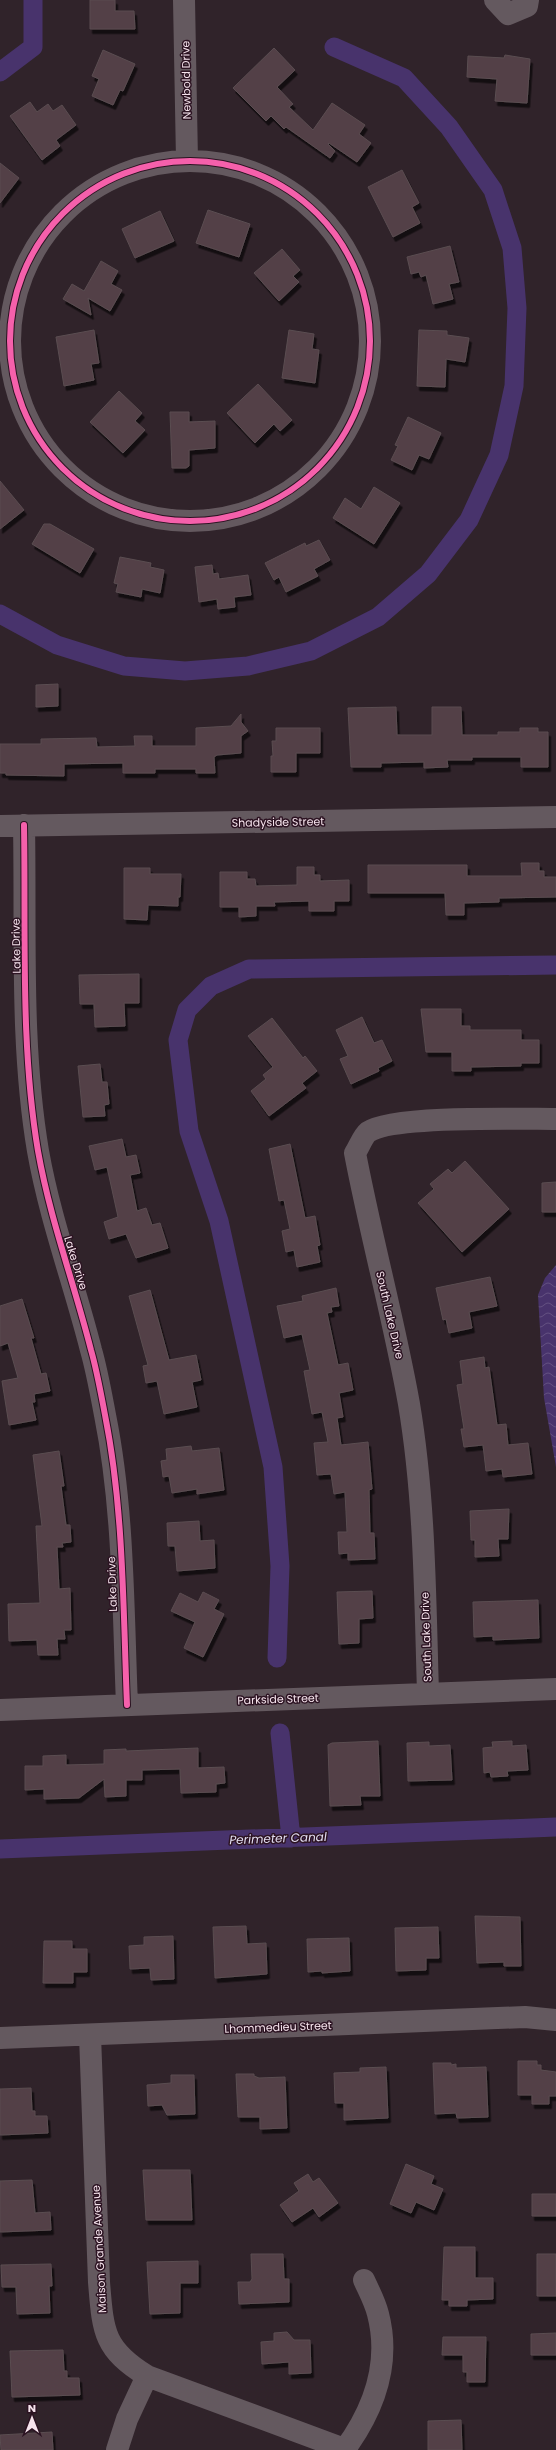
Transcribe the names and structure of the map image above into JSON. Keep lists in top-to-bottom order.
{
  "streets": {
    "street": [
      "Newbold Drive",
      "Shadyside Street",
      "Lake Drive",
      "South Lake Drive",
      "Parkside Street",
      "Lhommedieu Street",
      "Maison Grande Avenue"
    ]
  },
  "crossings": [
    ["Shadyside Street", "Lake Drive"],
    ["Lake Drive", "Parkside Street"],
    ["South Lake Drive", "Parkside Street"],
    ["Lhommedieu Street", "Maison Grande Avenue"]
  ],
  "water": ["Perimeter Canal"],
  "north": "top"
}
